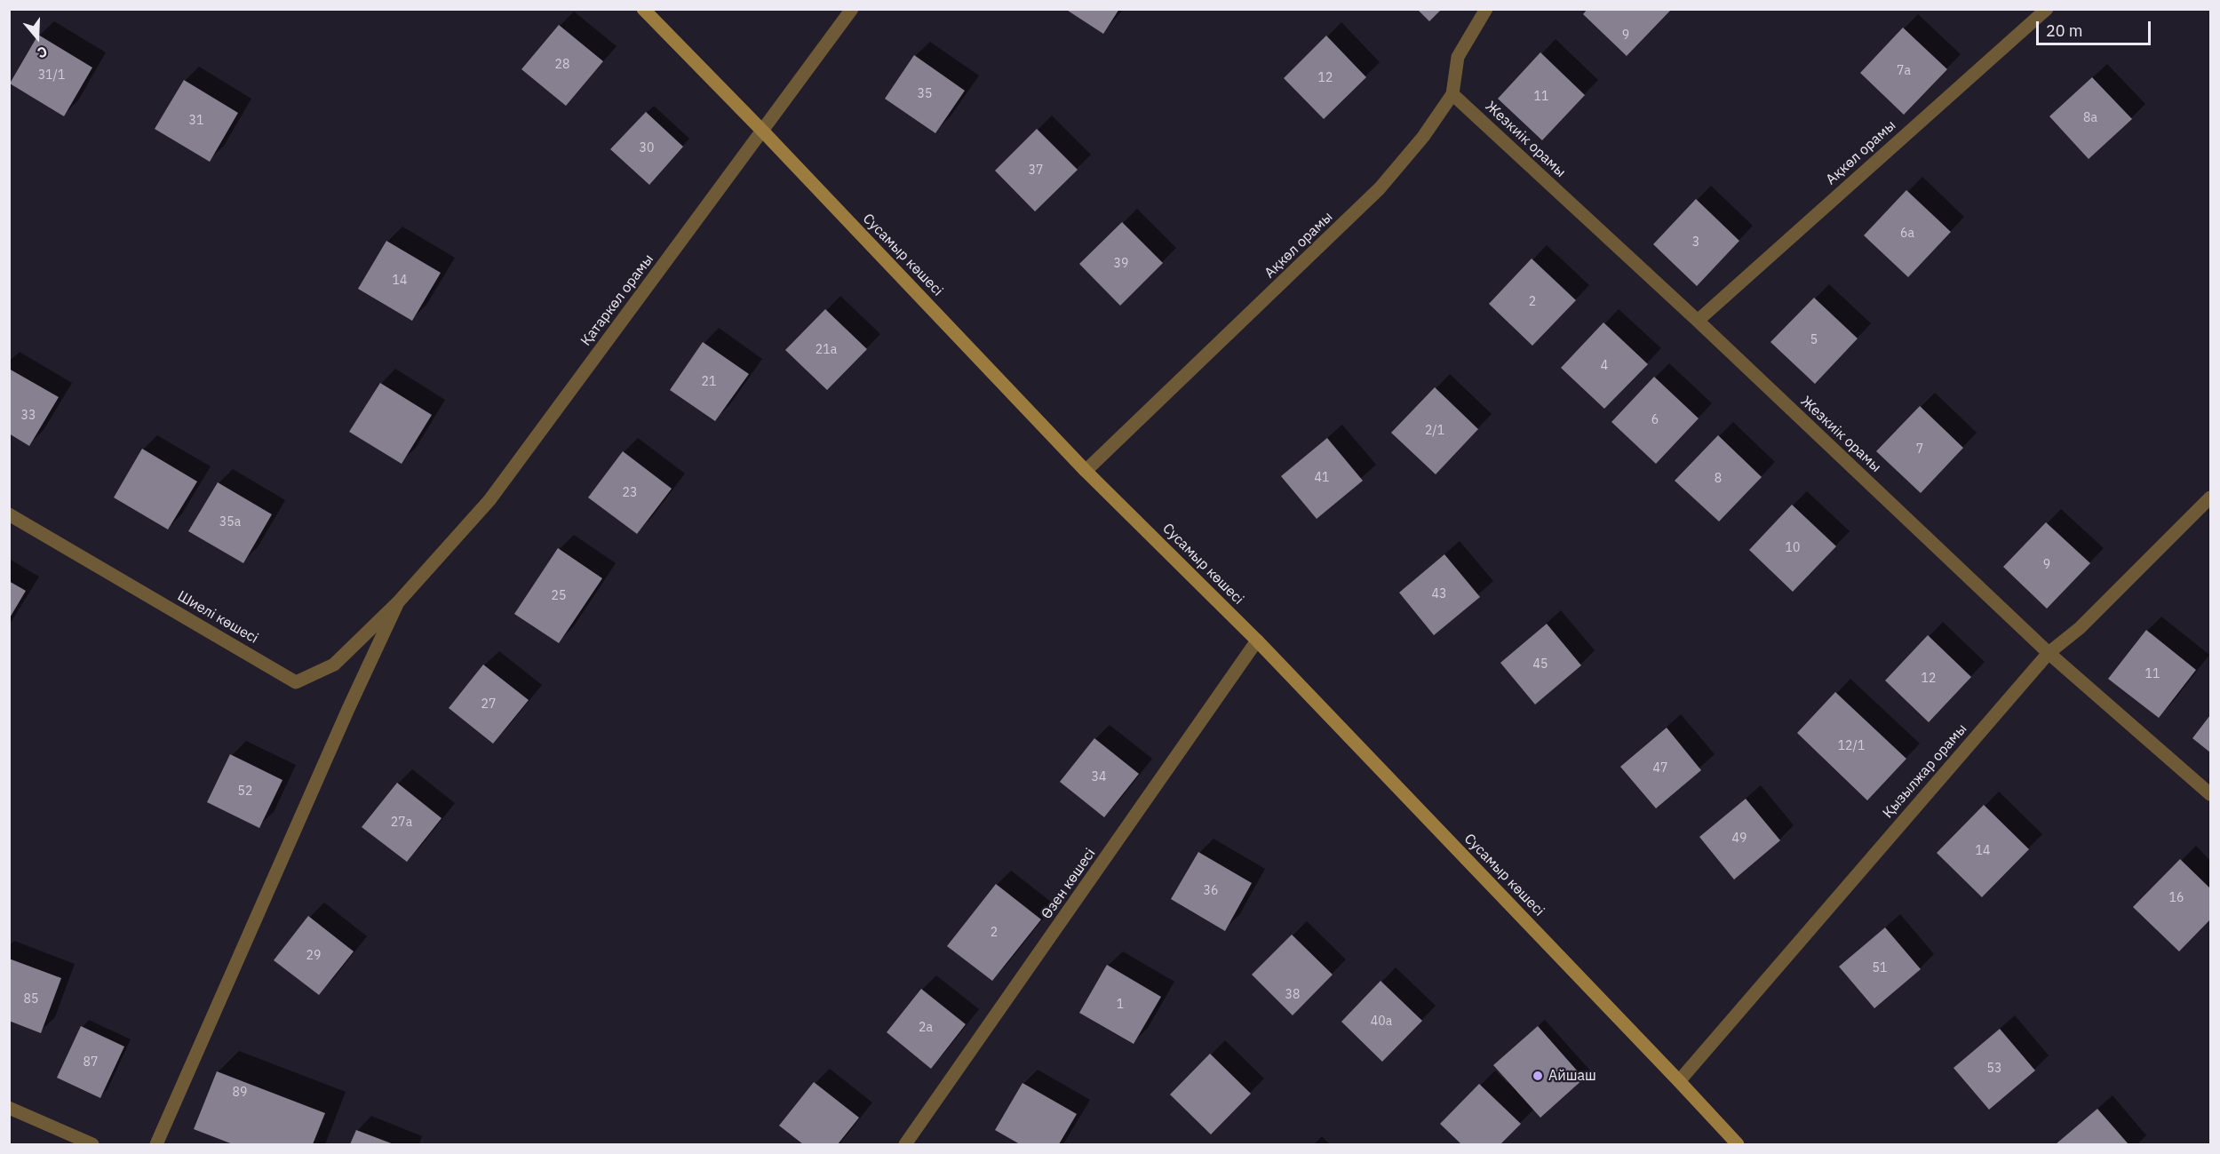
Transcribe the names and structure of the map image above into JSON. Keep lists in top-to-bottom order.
{
  "streets": {
    "main road": ["Сусамыр көшесі"],
    "street": [
      "Жезкиік орамы",
      "Ақкөл орамы",
      "Қатаркөл орамы",
      "Шиелі көшесі",
      "Қызылжар орамы",
      "Өзен көшесі"
    ]
  },
  "crossings": [
    ["Жезкиік орамы", "Ақкөл орамы"],
    ["Жезкиік орамы", "Қызылжар орамы"],
    ["Ақкөл орамы", "Сусамыр көшесі"],
    ["Сусамыр көшесі", "Қатаркөл орамы"],
    ["Сусамыр көшесі", "Қызылжар орамы"],
    ["Сусамыр көшесі", "Өзен көшесі"],
    ["Қатаркөл орамы", "Шиелі көшесі"]
  ],
  "places": ["Айшаш"],
  "house_numbers": [
    "9",
    "28",
    "7а",
    "31/1",
    "12",
    "35",
    "11",
    "8а",
    "31",
    "30",
    "37",
    "6а",
    "3",
    "39",
    "14",
    "2",
    "5",
    "21а",
    "4",
    "21",
    "33",
    "6",
    "2/1",
    "7",
    "41",
    "8",
    "23",
    "35а",
    "10",
    "9",
    "43",
    "25",
    "45",
    "11",
    "12",
    "27",
    "12/1",
    "47",
    "34",
    "52",
    "27а",
    "49",
    "14",
    "36",
    "16",
    "2",
    "29",
    "51",
    "38",
    "85",
    "1",
    "40а",
    "2а",
    "87",
    "53",
    "89"
  ],
  "scale_bar": "20 m",
  "north": "bottom"
}
